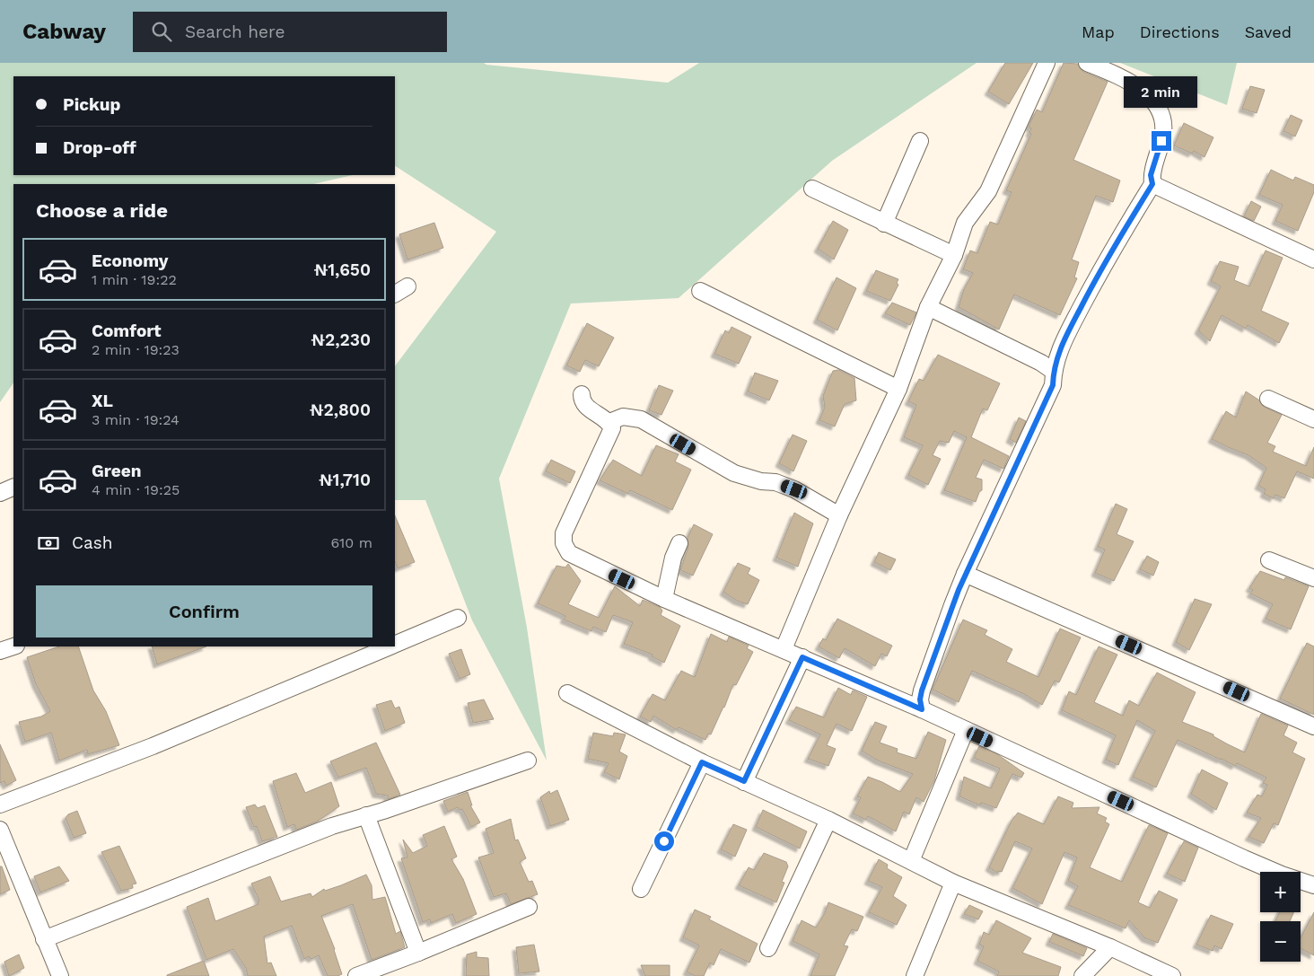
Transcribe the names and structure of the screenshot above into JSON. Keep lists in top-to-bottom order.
{
  "page": {
    "header": "Cabway",
    "search": "Search here",
    "nav": ["Map", "Directions", "Saved"],
    "bubble": "2 min",
    "banner": ["Pickup", "Drop-off"],
    "heading": "Choose a ride",
    "list": [
      {
        "name": "Economy",
        "note": "1 min · 19:22",
        "value": "₦1,650"
      },
      {
        "name": "Comfort",
        "note": "2 min · 19:23",
        "value": "₦2,230"
      },
      {
        "name": "XL",
        "note": "3 min · 19:24",
        "value": "₦2,800"
      },
      {
        "name": "Green",
        "note": "4 min · 19:25",
        "value": "₦1,710"
      }
    ],
    "pay": ["Cash", "610 m"],
    "buttons": "Confirm",
    "map_buttons": ["+", "−"]
  }
}
